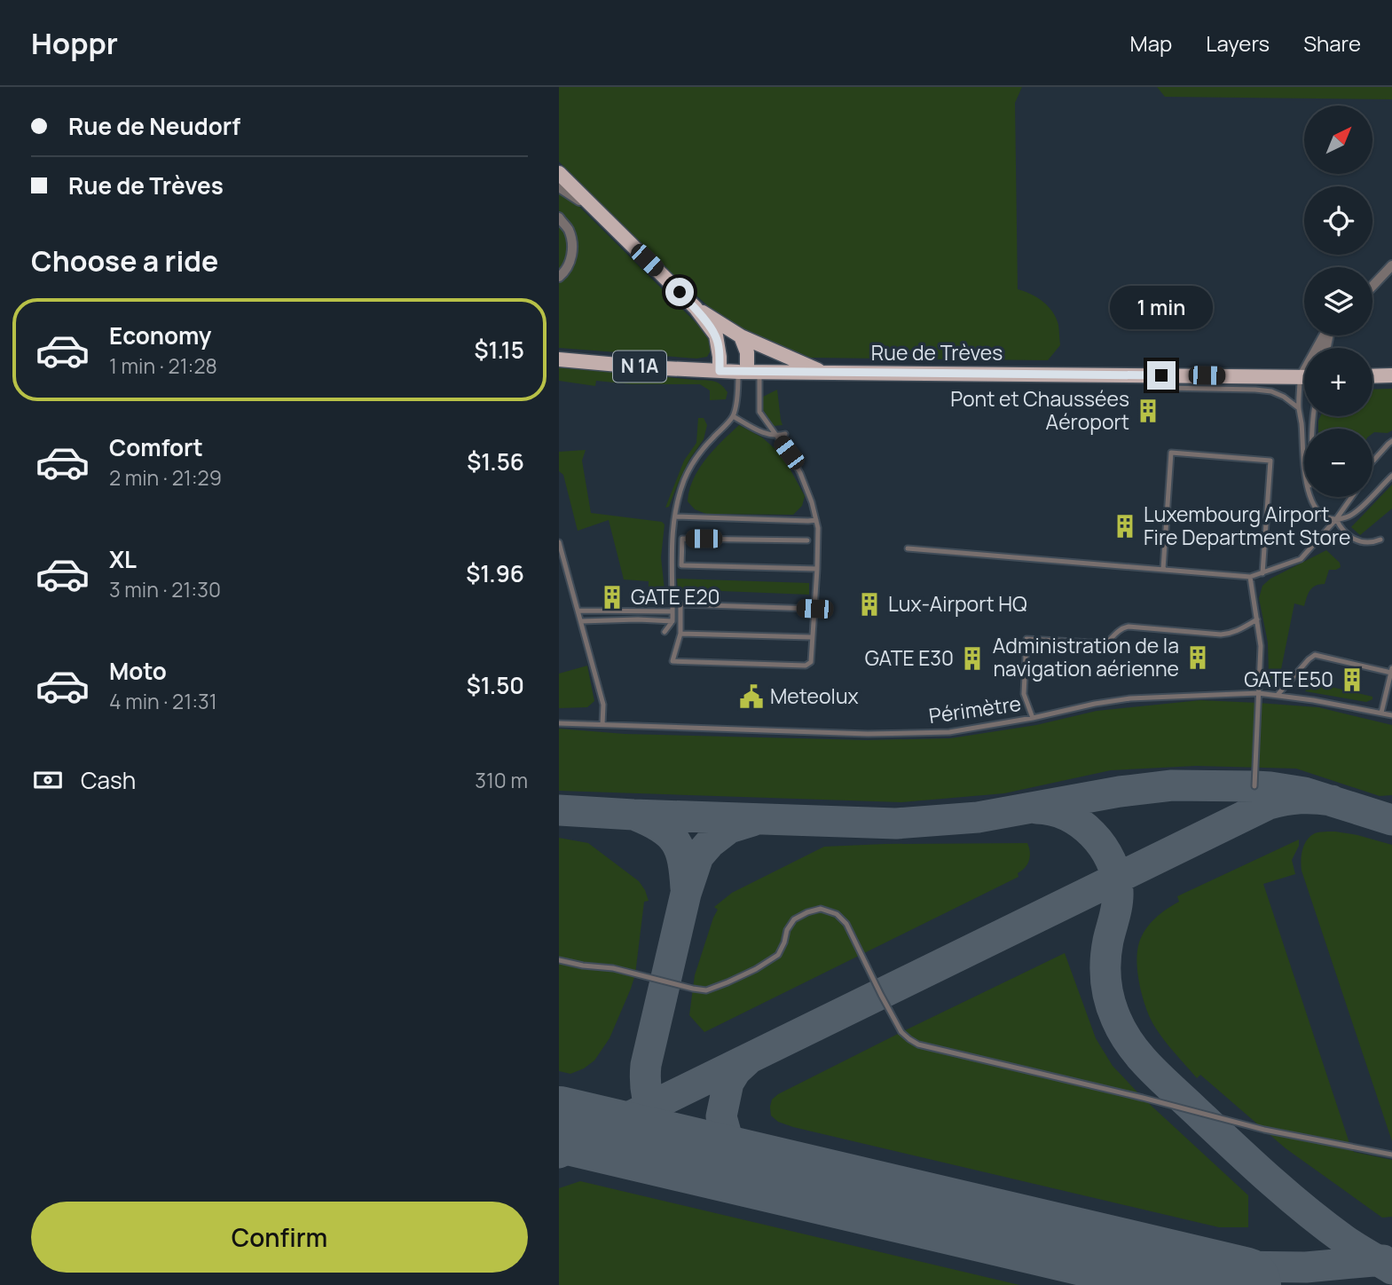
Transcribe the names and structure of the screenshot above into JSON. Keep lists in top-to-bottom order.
{
  "streets": {
    "main road": ["Rue de Trèves", "N 1A"],
    "lane": ["Périmètre"]
  },
  "places": {
    "building": [
      "Pont et Chaussées Aéroport",
      "Luxembourg Airport Fire Department Store",
      "GATE E20",
      "Lux-Airport HQ",
      "Administration de la navigation aérienne",
      "GATE E30",
      "GATE E50"
    ],
    "public building": ["Meteolux"]
  },
  "north": "top right",
  "page": {
    "header": "Hoppr",
    "nav": ["Map", "Layers", "Share"],
    "banner": ["Rue de Neudorf", "Rue de Trèves"],
    "map_buttons": ["+", "−"],
    "heading": "Choose a ride",
    "bubble": "1 min",
    "list": [
      {
        "name": "Economy",
        "note": "1 min · 21:28",
        "value": "$1.15"
      },
      {
        "name": "Comfort",
        "note": "2 min · 21:29",
        "value": "$1.56"
      },
      {
        "name": "XL",
        "note": "3 min · 21:30",
        "value": "$1.96"
      },
      {
        "name": "Moto",
        "note": "4 min · 21:31",
        "value": "$1.50"
      }
    ],
    "pay": ["Cash", "310 m"],
    "buttons": "Confirm"
  }
}
